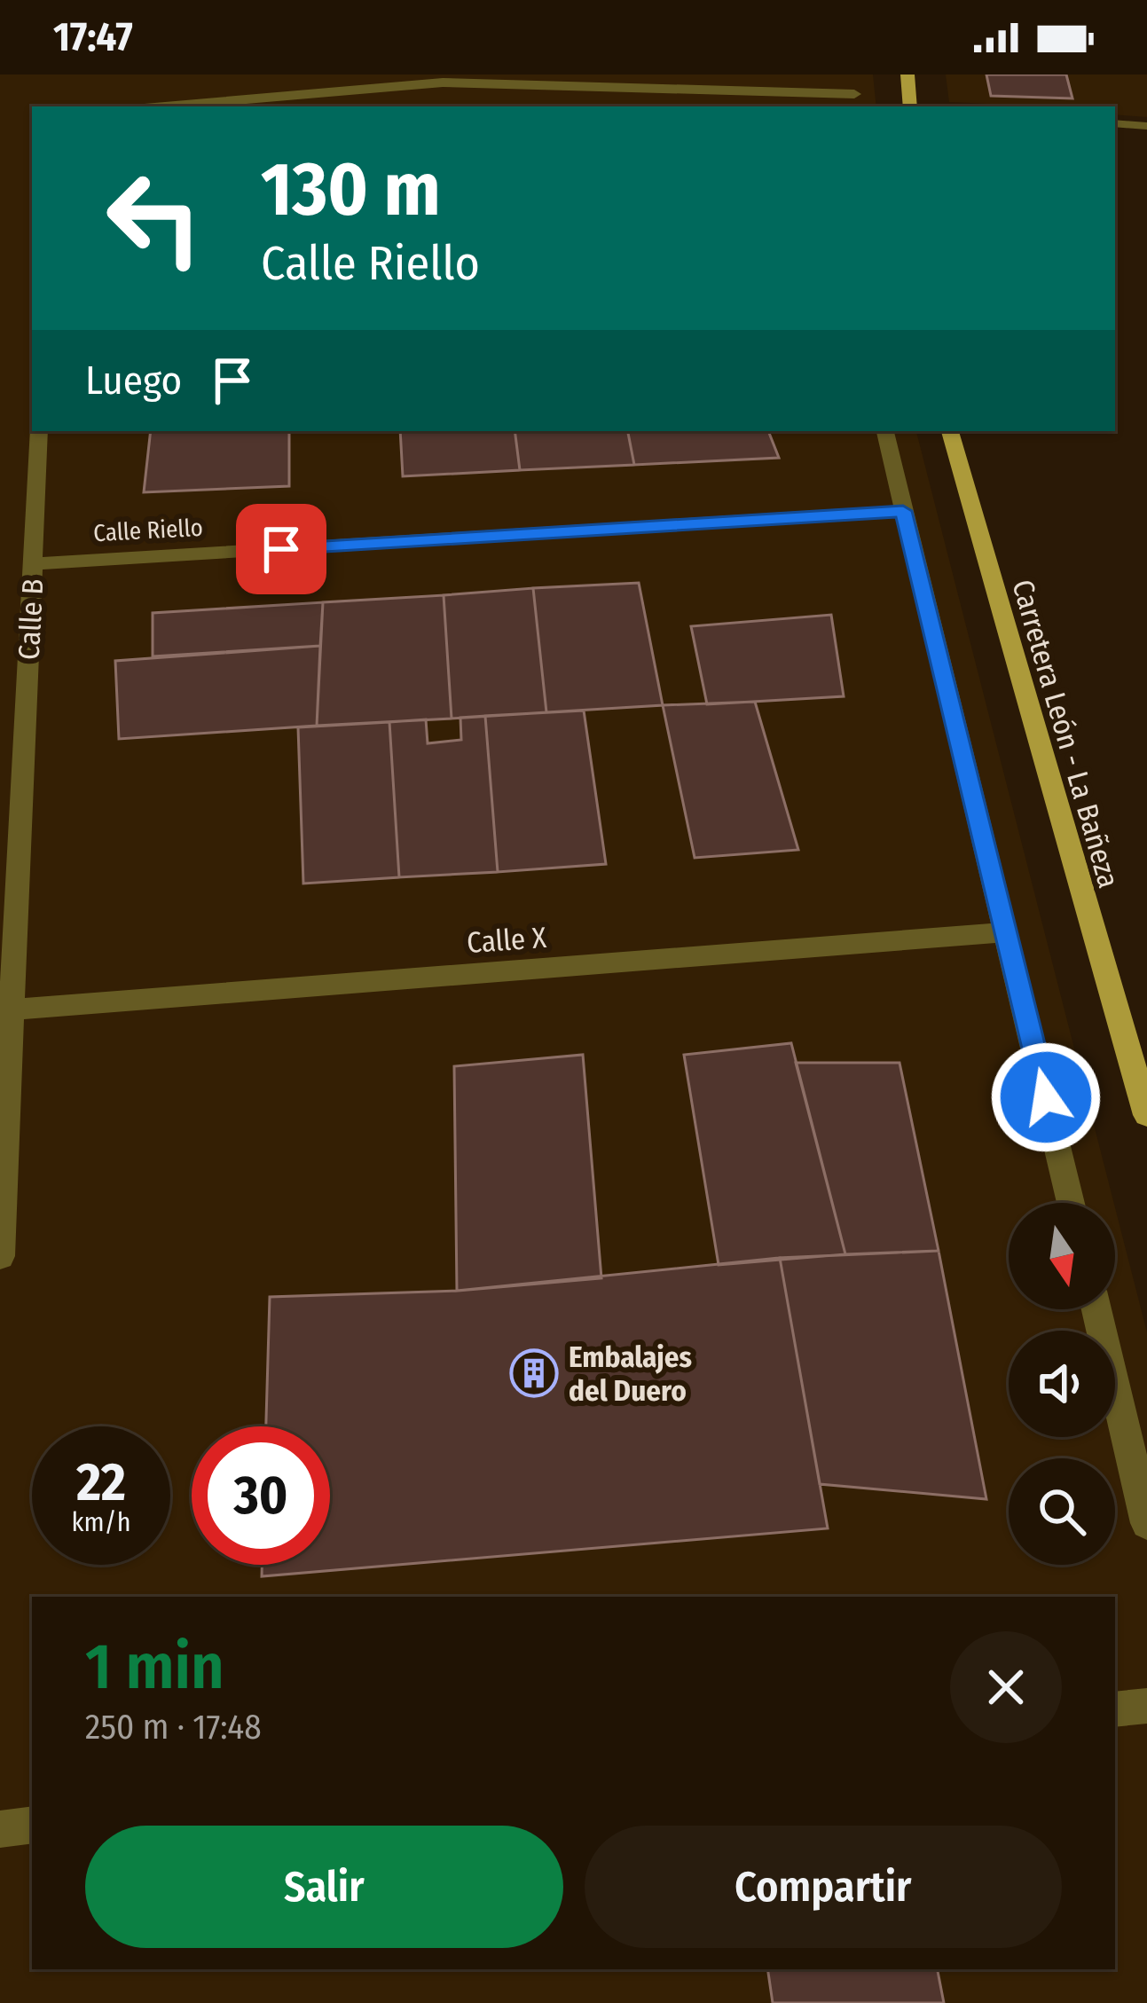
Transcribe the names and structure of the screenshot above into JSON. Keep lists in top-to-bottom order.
{
  "streets": {
    "main road": ["Carretera León - La Bañeza"],
    "street": ["Calle Riello", "Calle B", "Calle X"]
  },
  "crossings": [
    ["Calle Riello", "Calle B"],
    ["Calle B", "Calle X"]
  ],
  "places": {
    "building": ["Embalajes del Duero"]
  },
  "north": "bottom",
  "page": {
    "status": "17:47",
    "turn": ["130 m", "Calle Riello"],
    "then": "Luego",
    "speed": "22 km/h",
    "limit": "30",
    "heading": ["1 min", "250 m · 17:48"],
    "buttons": ["Salir", "Compartir"]
  }
}
